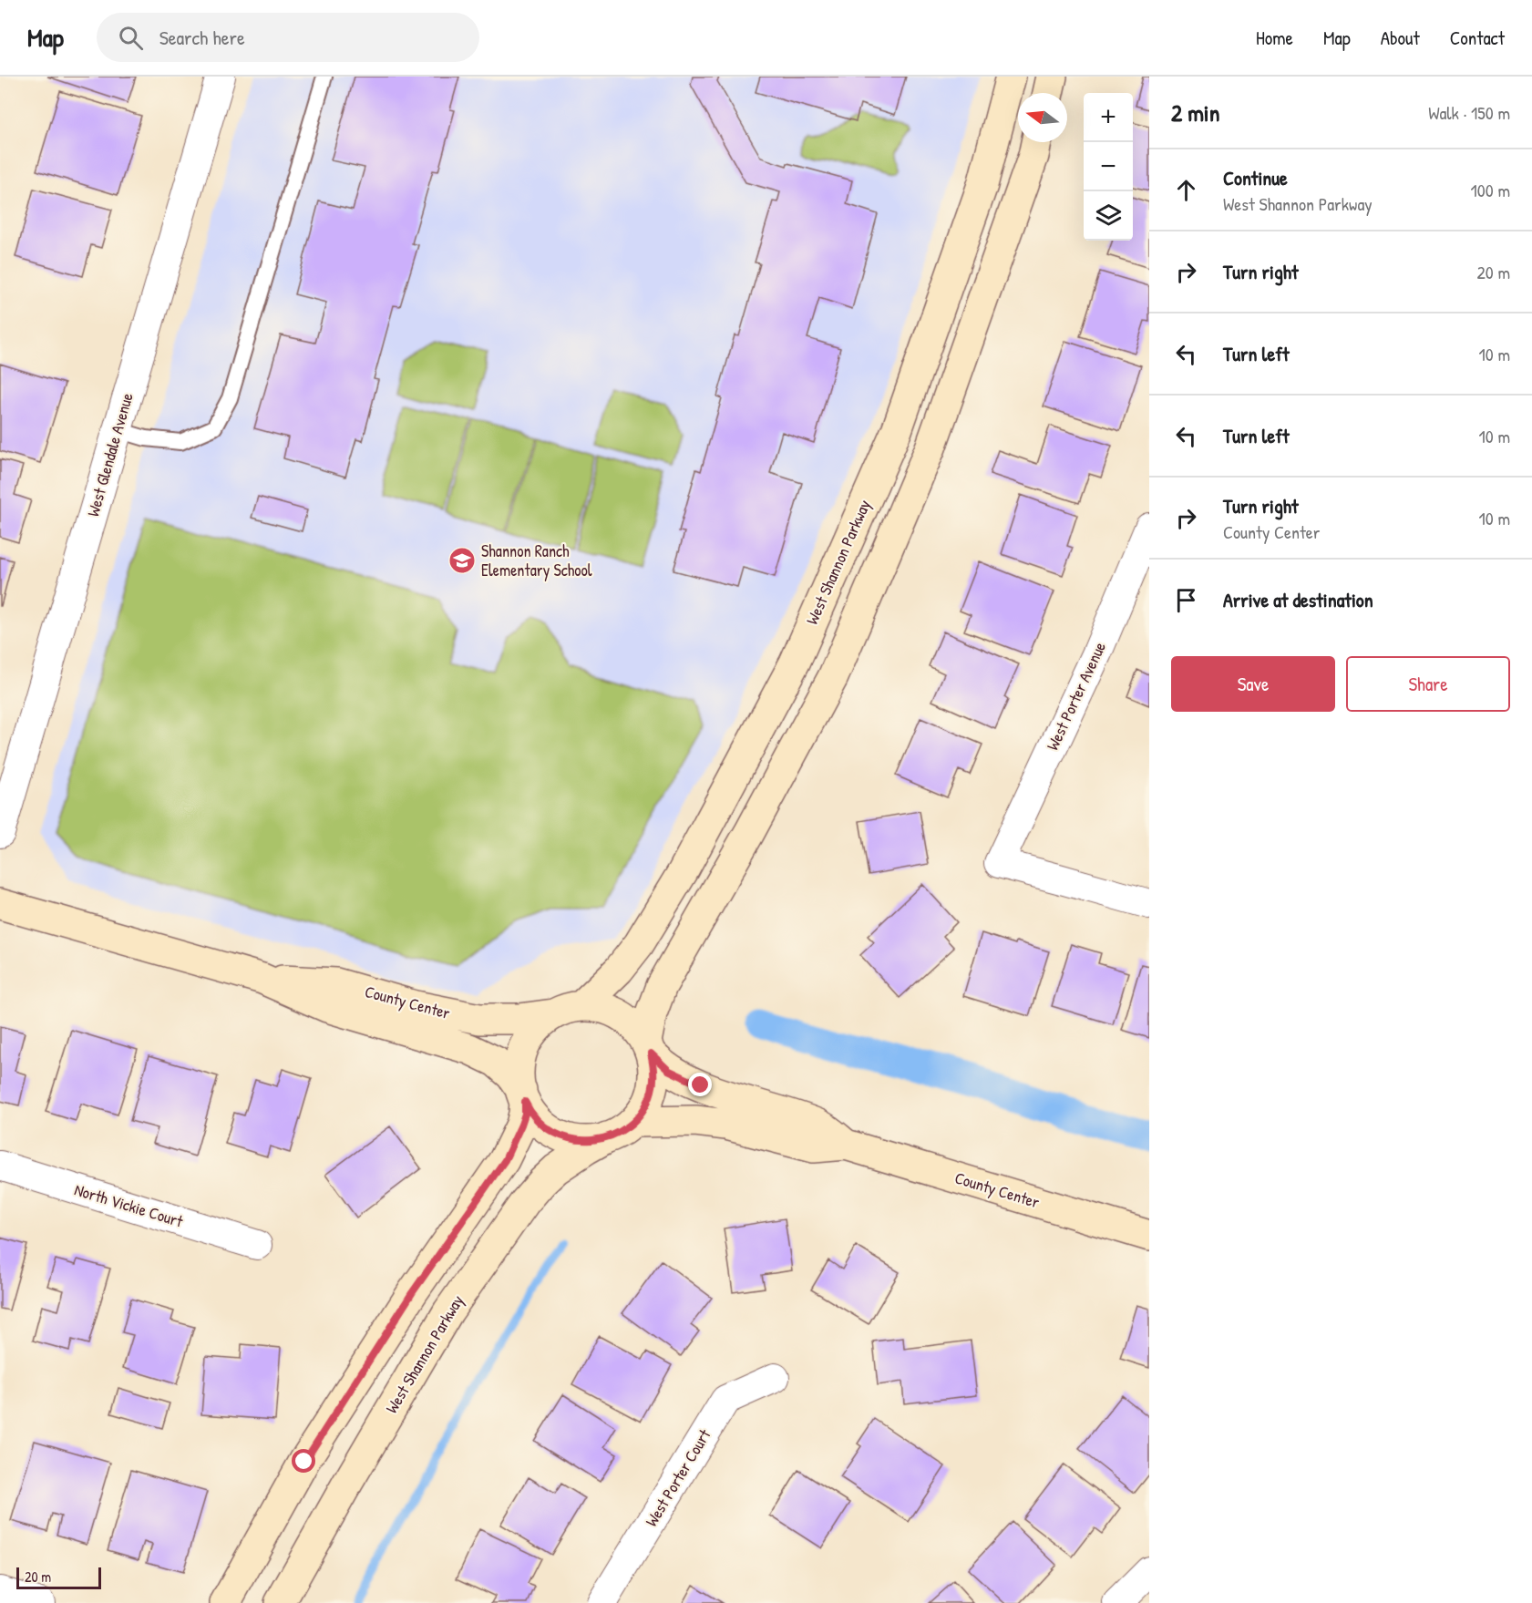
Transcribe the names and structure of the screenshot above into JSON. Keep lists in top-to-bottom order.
{
  "streets": {
    "street": [
      "West Glendale Avenue",
      "West Shannon Parkway",
      "West Porter Avenue",
      "County Center",
      "North Vickie Court",
      "West Porter Court"
    ]
  },
  "crossings": [
    ["West Shannon Parkway", "County Center"]
  ],
  "places": {
    "school or university": ["Shannon Ranch Elementary School"]
  },
  "scale_bar": "20 m",
  "north": "left",
  "page": {
    "header": "Map",
    "search": "Search here",
    "nav": [
      "Home",
      "Map",
      "About",
      "Contact"
    ],
    "heading": ["2 min", "Walk · 150 m"],
    "map_buttons": ["+", "−"],
    "list": [
      ["Continue", "West Shannon Parkway", "100 m"],
      ["Turn right", "20 m"],
      ["Turn left", "10 m"],
      ["Turn left", "10 m"],
      ["Turn right", "County Center", "10 m"],
      "Arrive at destination"
    ],
    "buttons": ["Save", "Share"],
    "scale": "20 m"
  }
}
